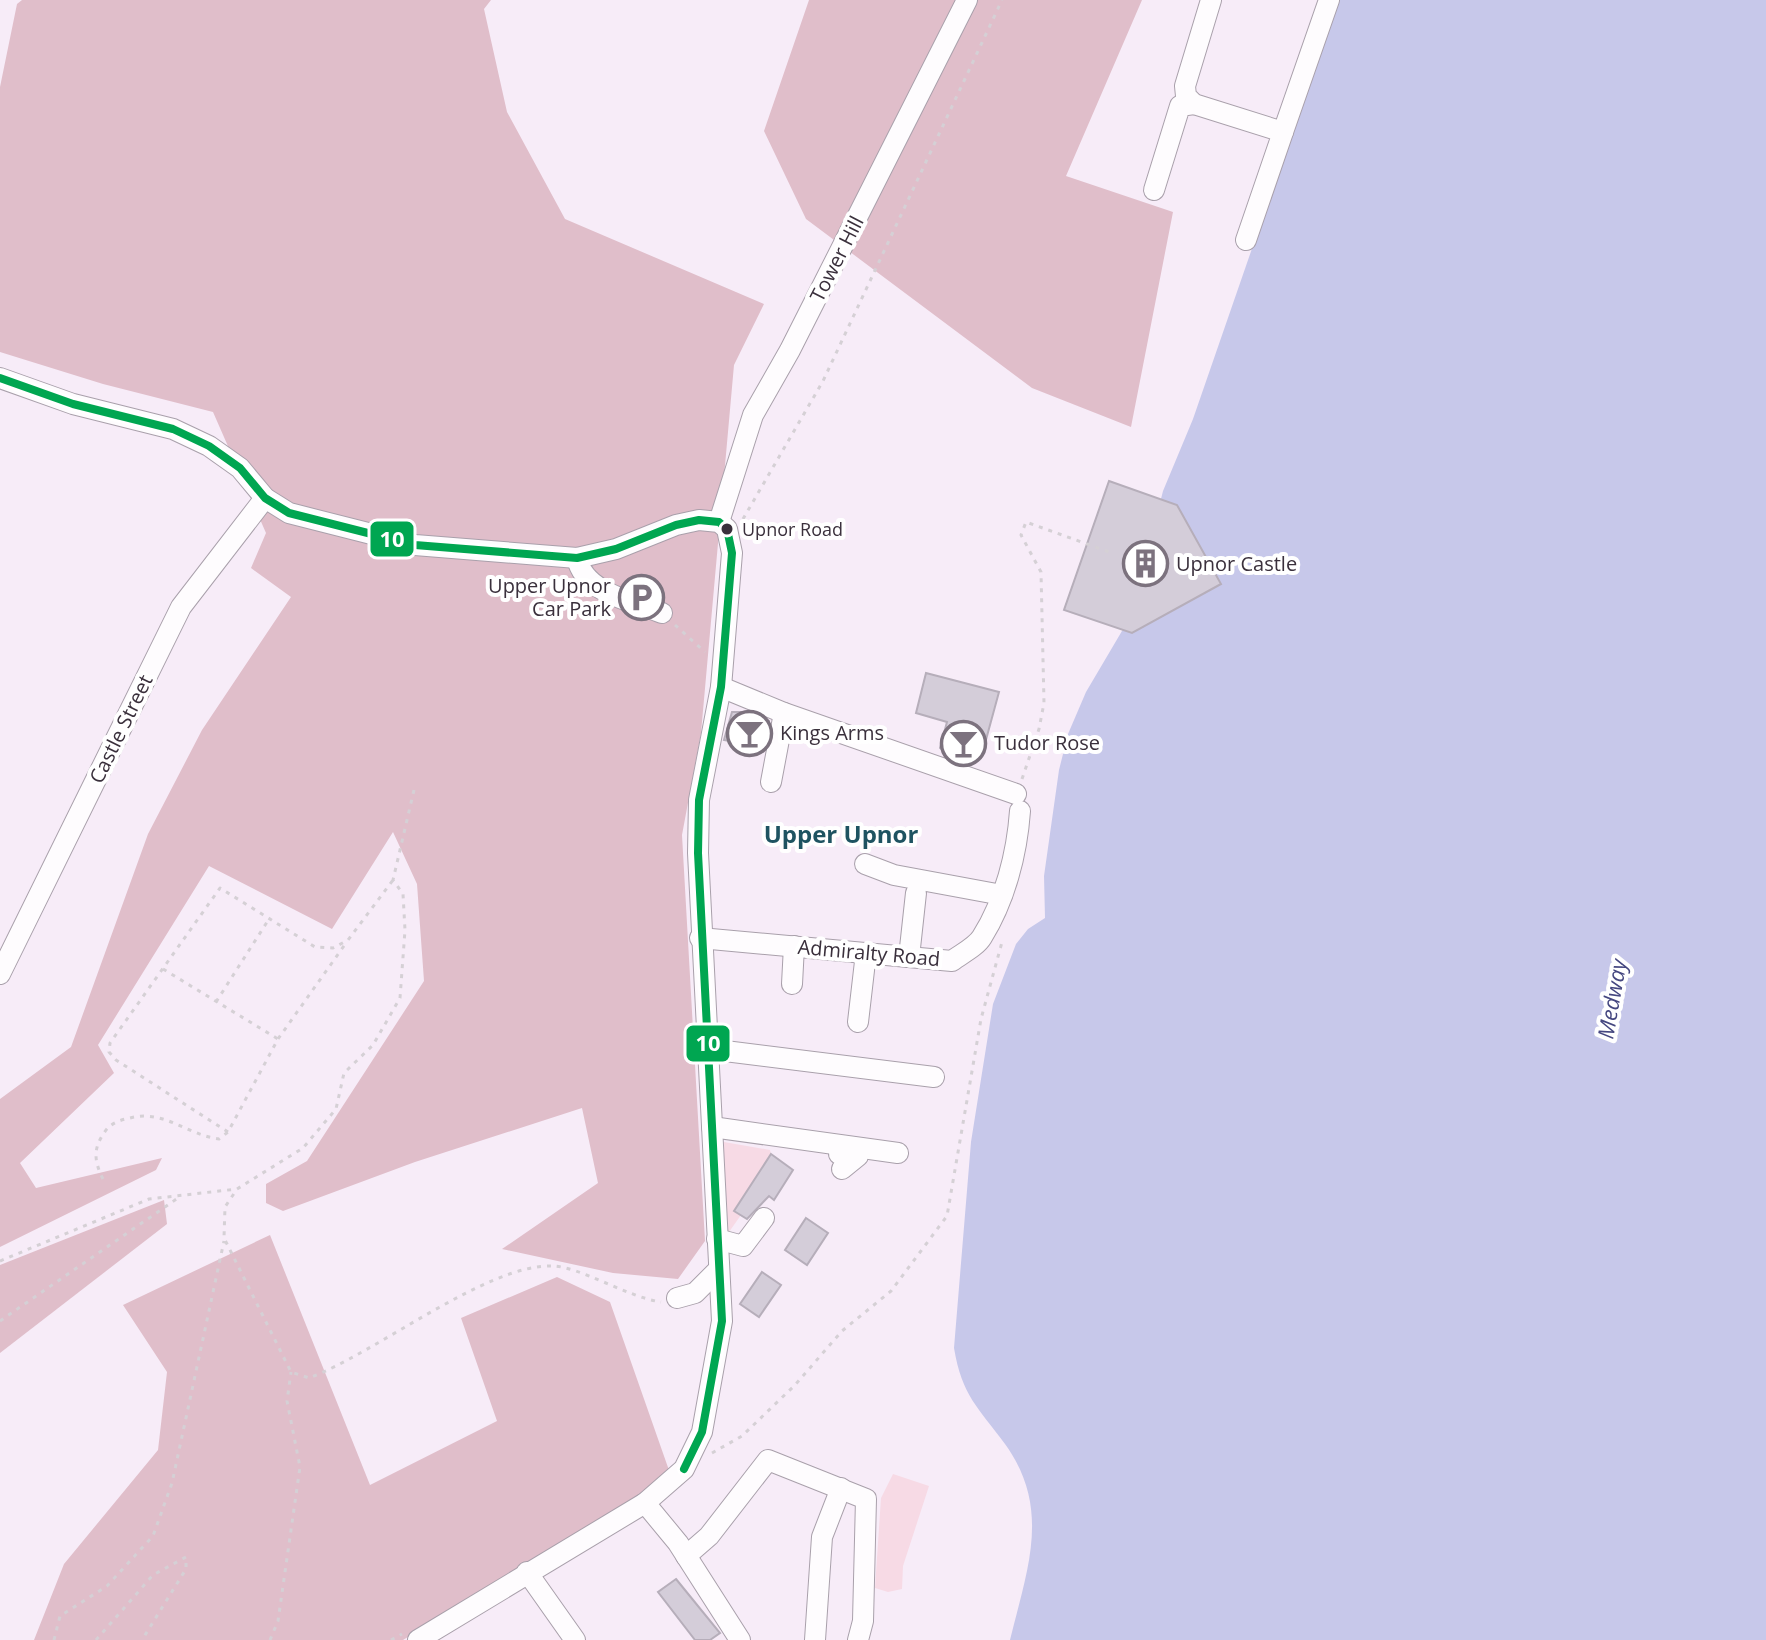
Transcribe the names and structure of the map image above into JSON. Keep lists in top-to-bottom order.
{
  "streets": {
    "street": ["Tower Hill", "Castle Street", "Admiralty Road"]
  },
  "districts": ["Upper Upnor"],
  "water": ["Medway"],
  "places": {
    "other": ["Upnor Road"],
    "building": ["Upnor Castle"],
    "parking": ["Upper Upnor Car Park"],
    "bar": ["Kings Arms", "Tudor Rose"]
  },
  "lines": ["transit line 10"]
}
